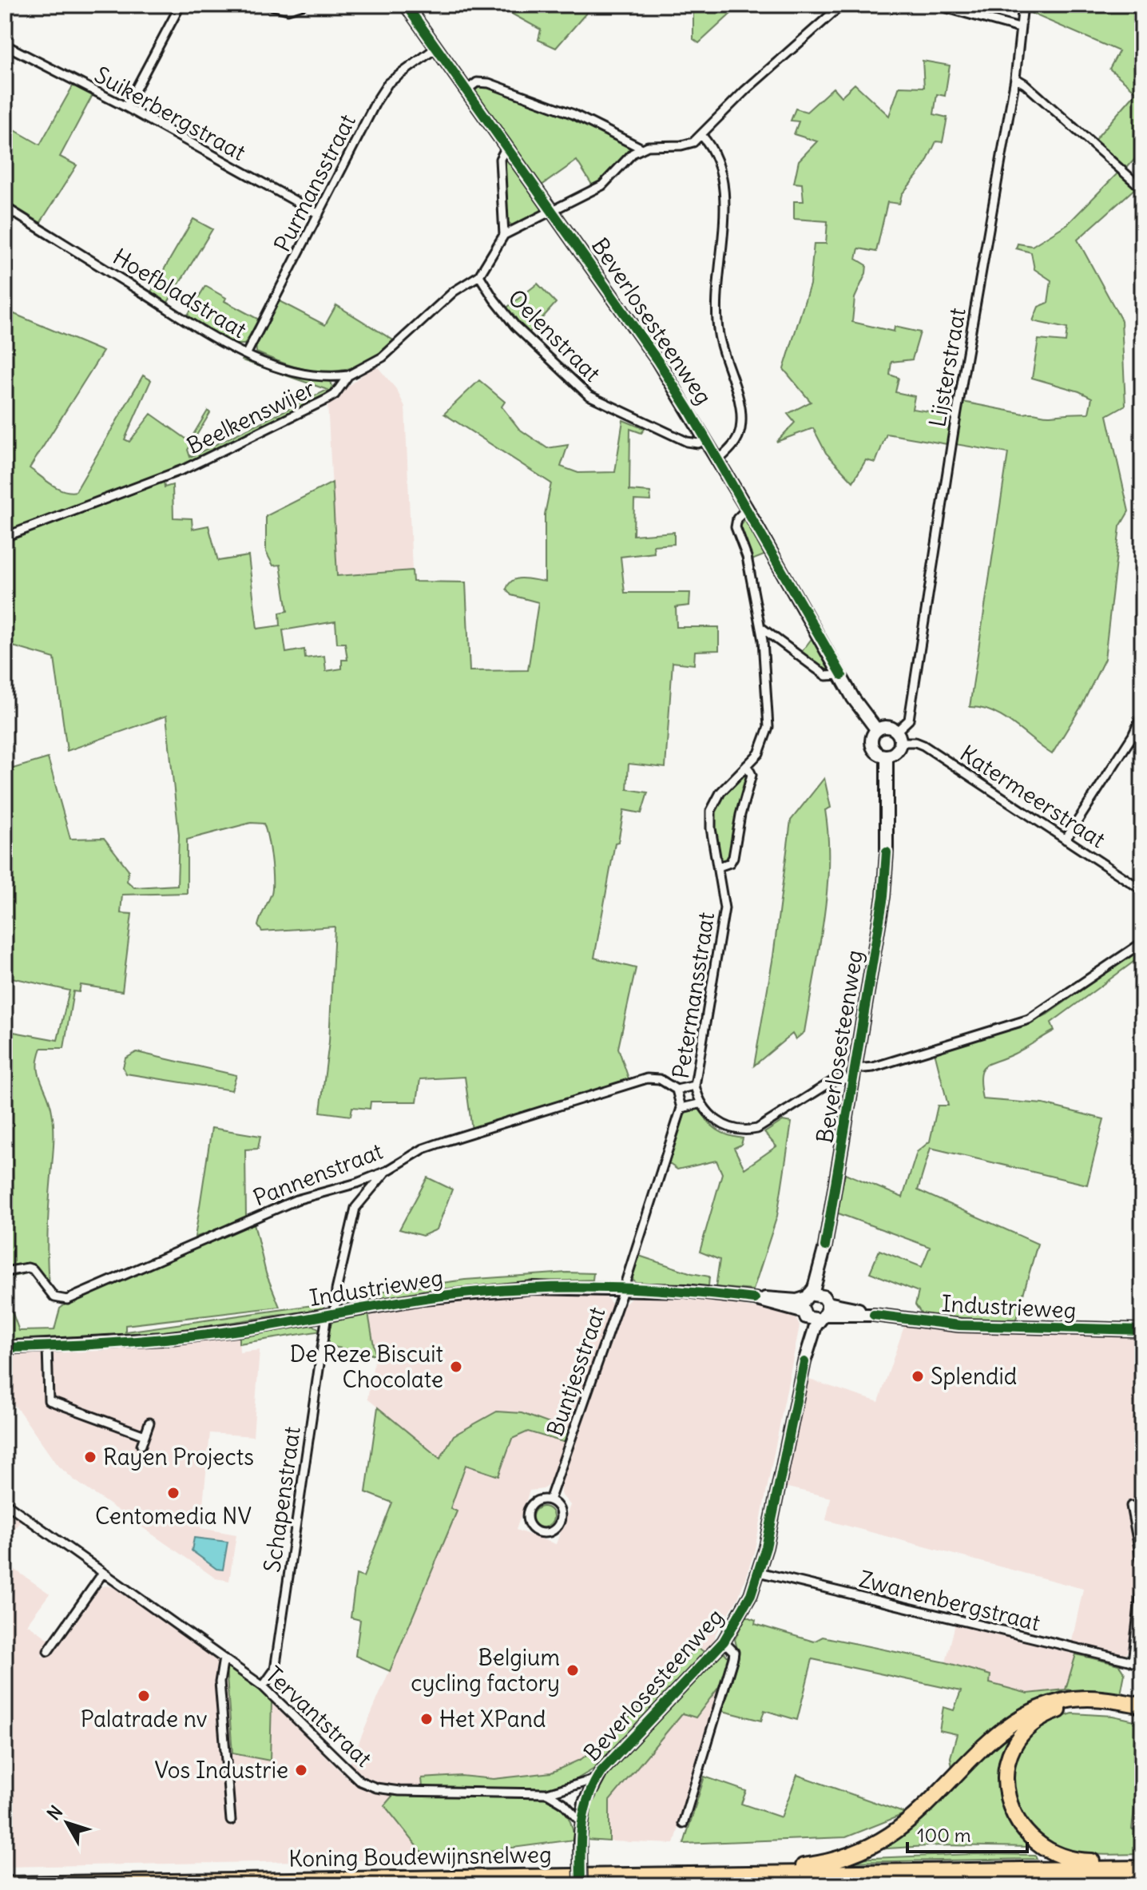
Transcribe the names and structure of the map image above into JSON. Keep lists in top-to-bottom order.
{
  "streets": {
    "highway": ["Koning Boudewijnsnelweg"],
    "street": [
      "Suikerbergstraat",
      "Purmansstraat",
      "Hoefbladstraat",
      "Beverlosesteenweg",
      "Oelenstraat",
      "Lijsterstraat",
      "Beelkenswijer",
      "Katermeerstraat",
      "Petermansstraat",
      "Pannenstraat",
      "Industrieweg",
      "Buntjesstraat",
      "Schapenstraat",
      "Zwanenbergstraat",
      "Tervantstraat"
    ]
  },
  "crossings": [
    ["Suikerbergstraat", "Purmansstraat"],
    ["Purmansstraat", "Hoefbladstraat"],
    ["Purmansstraat", "Beverlosesteenweg"],
    ["Hoefbladstraat", "Beelkenswijer"],
    ["Beverlosesteenweg", "Oelenstraat"],
    ["Beverlosesteenweg", "Lijsterstraat"],
    ["Beverlosesteenweg", "Katermeerstraat"],
    ["Beverlosesteenweg", "Petermansstraat"],
    ["Beverlosesteenweg", "Industrieweg"],
    ["Beverlosesteenweg", "Zwanenbergstraat"],
    ["Beverlosesteenweg", "Tervantstraat"],
    ["Oelenstraat", "Beelkenswijer"],
    ["Lijsterstraat", "Katermeerstraat"],
    ["Pannenstraat", "Schapenstraat"],
    ["Industrieweg", "Buntjesstraat"],
    ["Industrieweg", "Schapenstraat"],
    ["Schapenstraat", "Tervantstraat"]
  ],
  "places": [
    "De Reze Biscuit Chocolate",
    "Splendid",
    "Rayen Projects",
    "Centomedia NV",
    "Belgium cycling factory",
    "Palatrade nv",
    "Het XPand",
    "Vos Industrie"
  ],
  "scale_bar": "100 m",
  "north": "top left"
}
